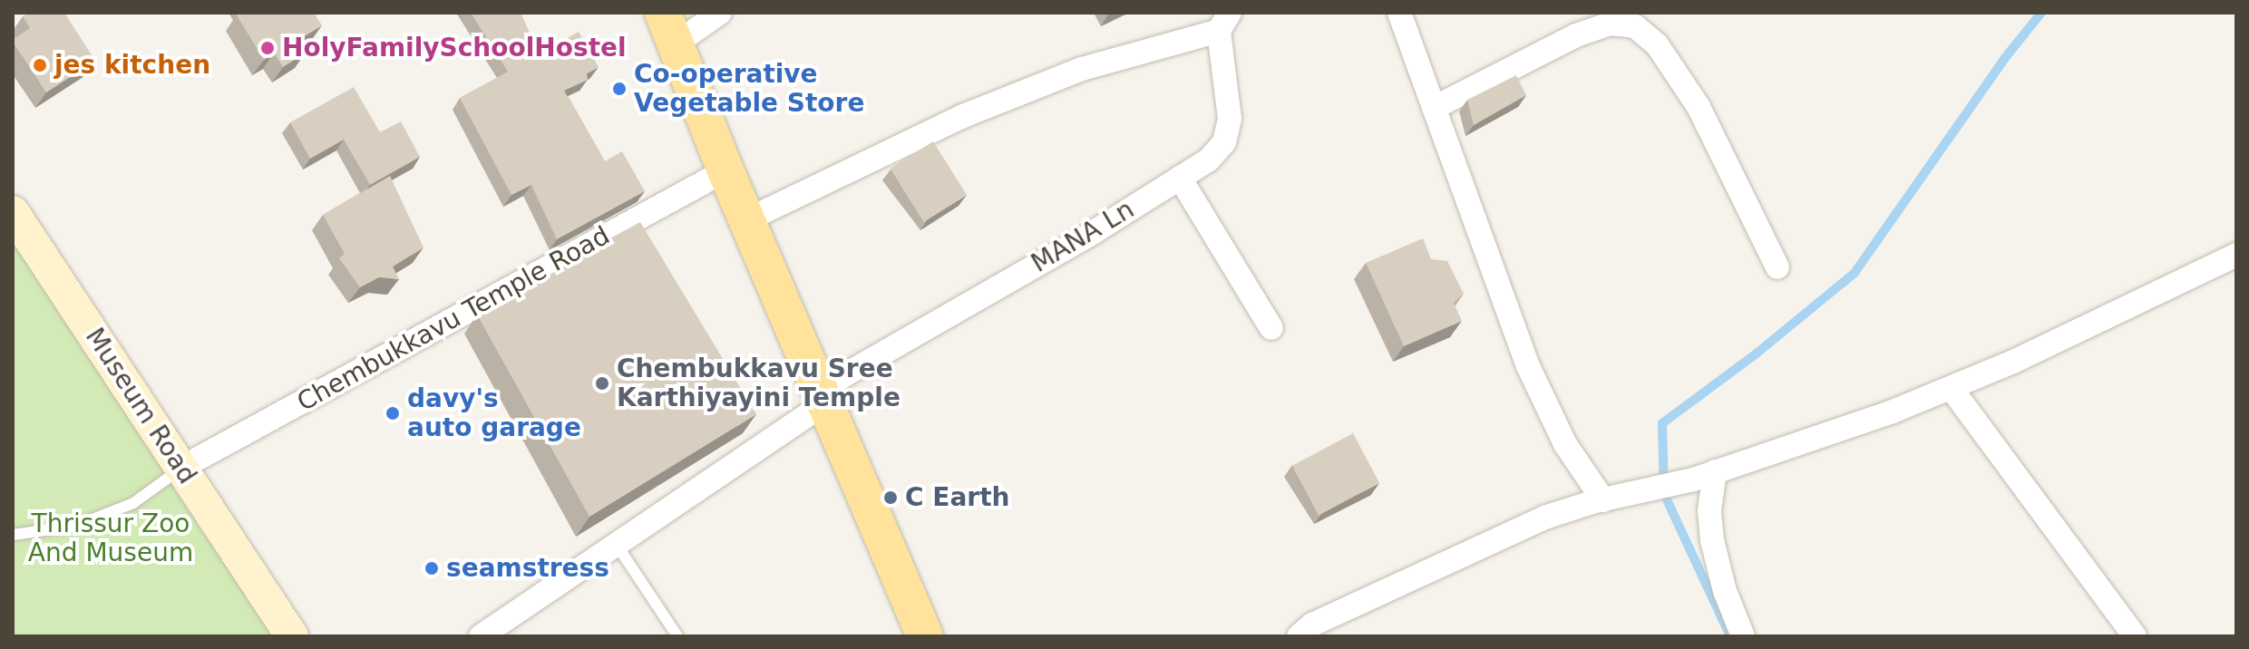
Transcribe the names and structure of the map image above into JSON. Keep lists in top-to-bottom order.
{
  "streets": {
    "main road": ["Museum Road"],
    "street": ["MANA Ln", "Chembukkavu Temple Road"]
  },
  "crossings": [
    ["Chembukkavu Temple Road", "Museum Road"]
  ],
  "parks": ["Thrissur Zoo And Museum"],
  "places": [
    "HolyFamilySchoolHostel",
    "jes kitchen",
    "Co-operative Vegetable Store",
    "Chembukkavu Sree Karthiyayini Temple",
    "davy's auto garage",
    "C Earth",
    "seamstress"
  ]
}
